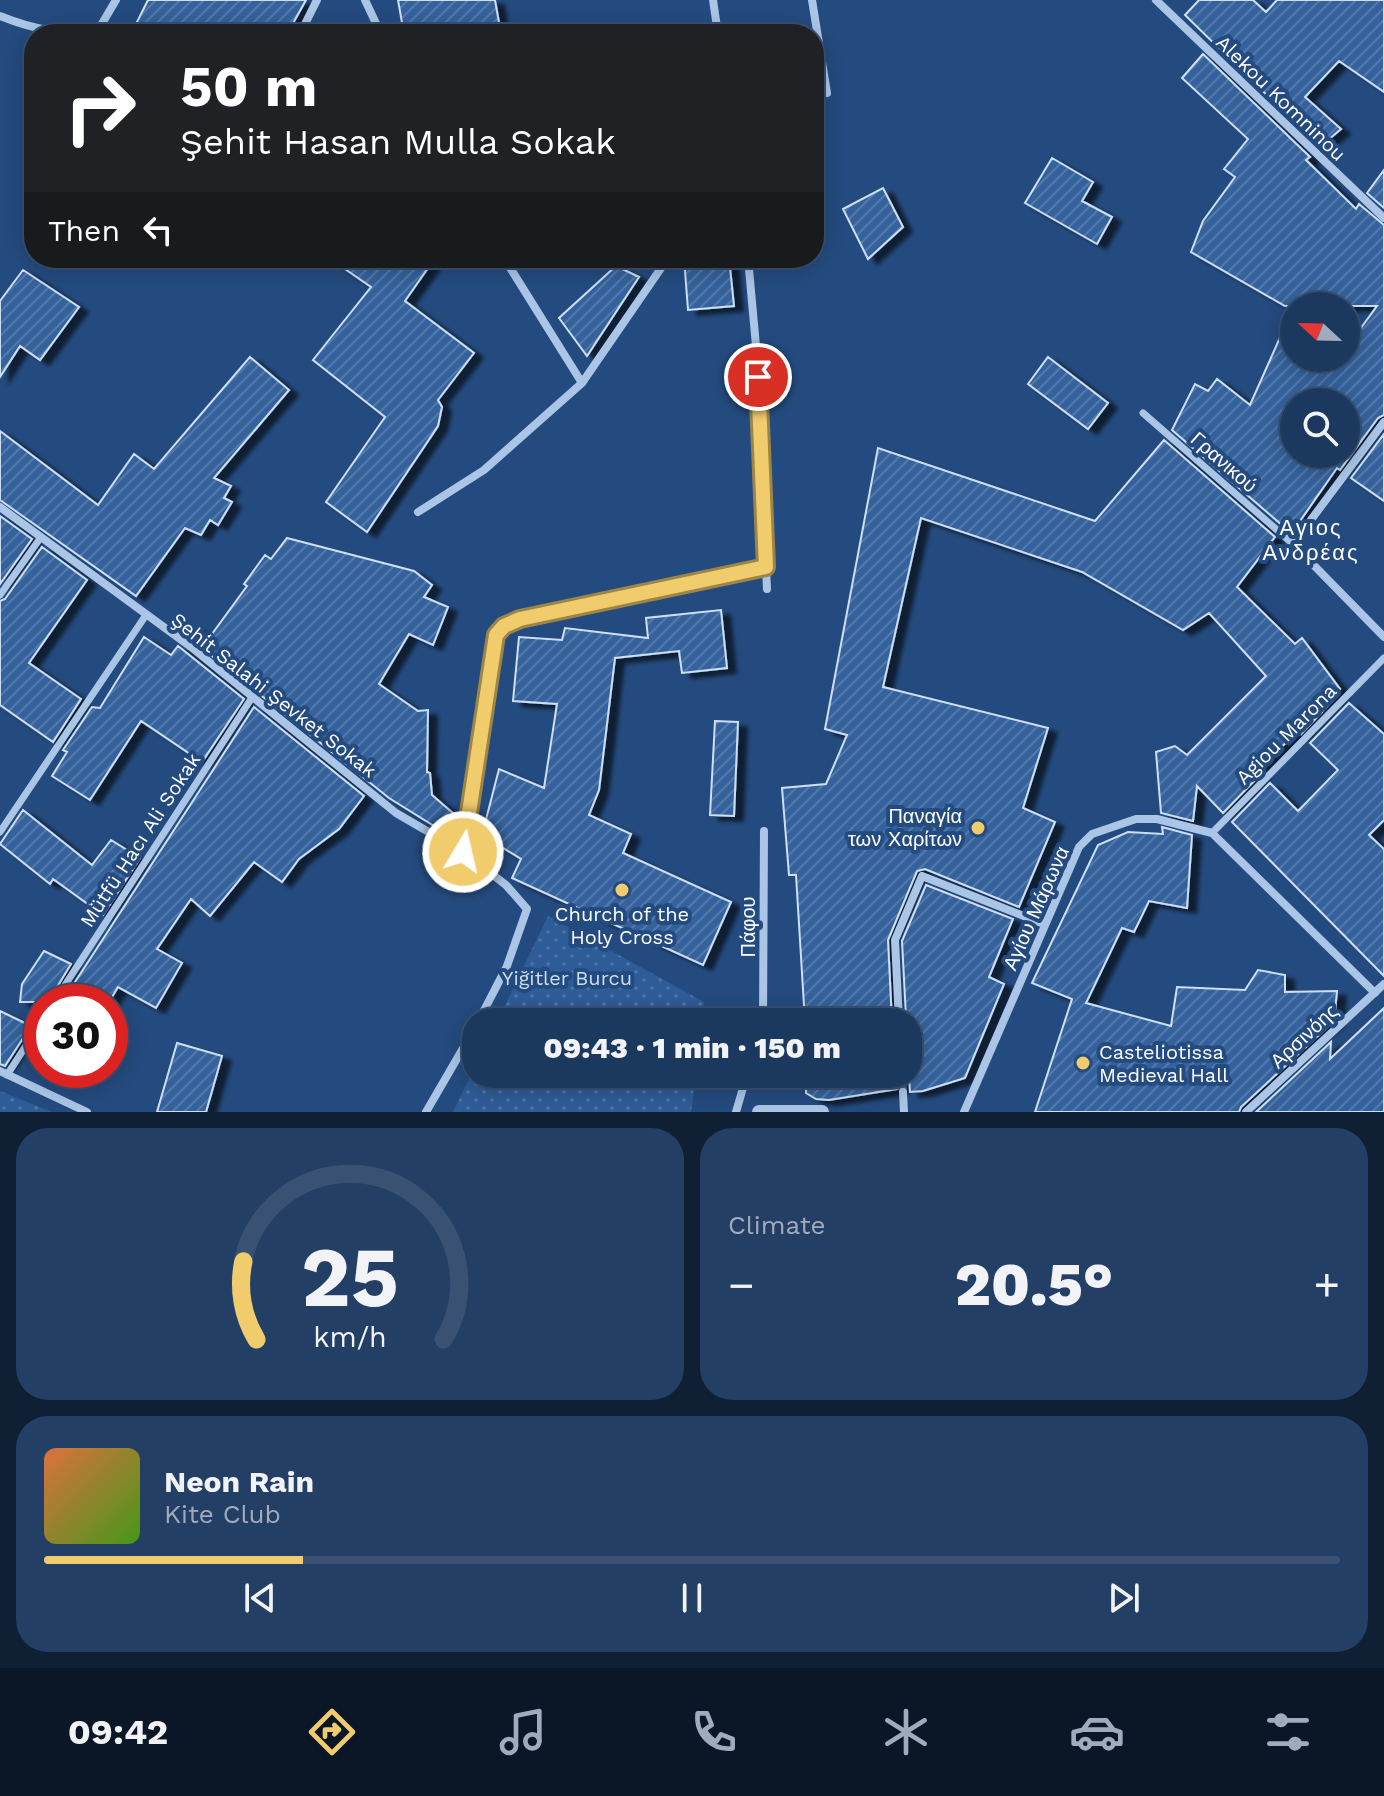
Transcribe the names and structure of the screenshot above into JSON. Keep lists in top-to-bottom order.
{
  "streets": {
    "street": [
      "Alekou Komninou",
      "Γρανικού",
      "Şehit Salahi Şevket Sokak",
      "Agiou Marona",
      "Mütfü Hacı Ali Sokak",
      "Αγίου Μάρωνα",
      "Πάφου",
      "Αρσινόης"
    ]
  },
  "crossings": [
    ["Şehit Salahi Şevket Sokak", "Mütfü Hacı Ali Sokak"],
    ["Agiou Marona", "Αγίου Μάρωνα"]
  ],
  "districts": ["Αγιος Ανδρέας"],
  "parks": ["Yiğitler Burcu"],
  "places": ["Παναγία των Χαρίτων", "Church of the Holy Cross", "Casteliotissa Medieval Hall"],
  "north": "left",
  "page": {
    "turn": ["50 m", "Şehit Hasan Mulla Sokak"],
    "then": "Then",
    "limit": "30",
    "trip": "09:43 · 1 min · 150 m",
    "tile": "Climate",
    "heat": ["−", "20.5°", "+"],
    "song": ["Neon Rain", "Kite Club"],
    "tabs": "09:42",
    "gauge": ["25", "km/h"]
  }
}
